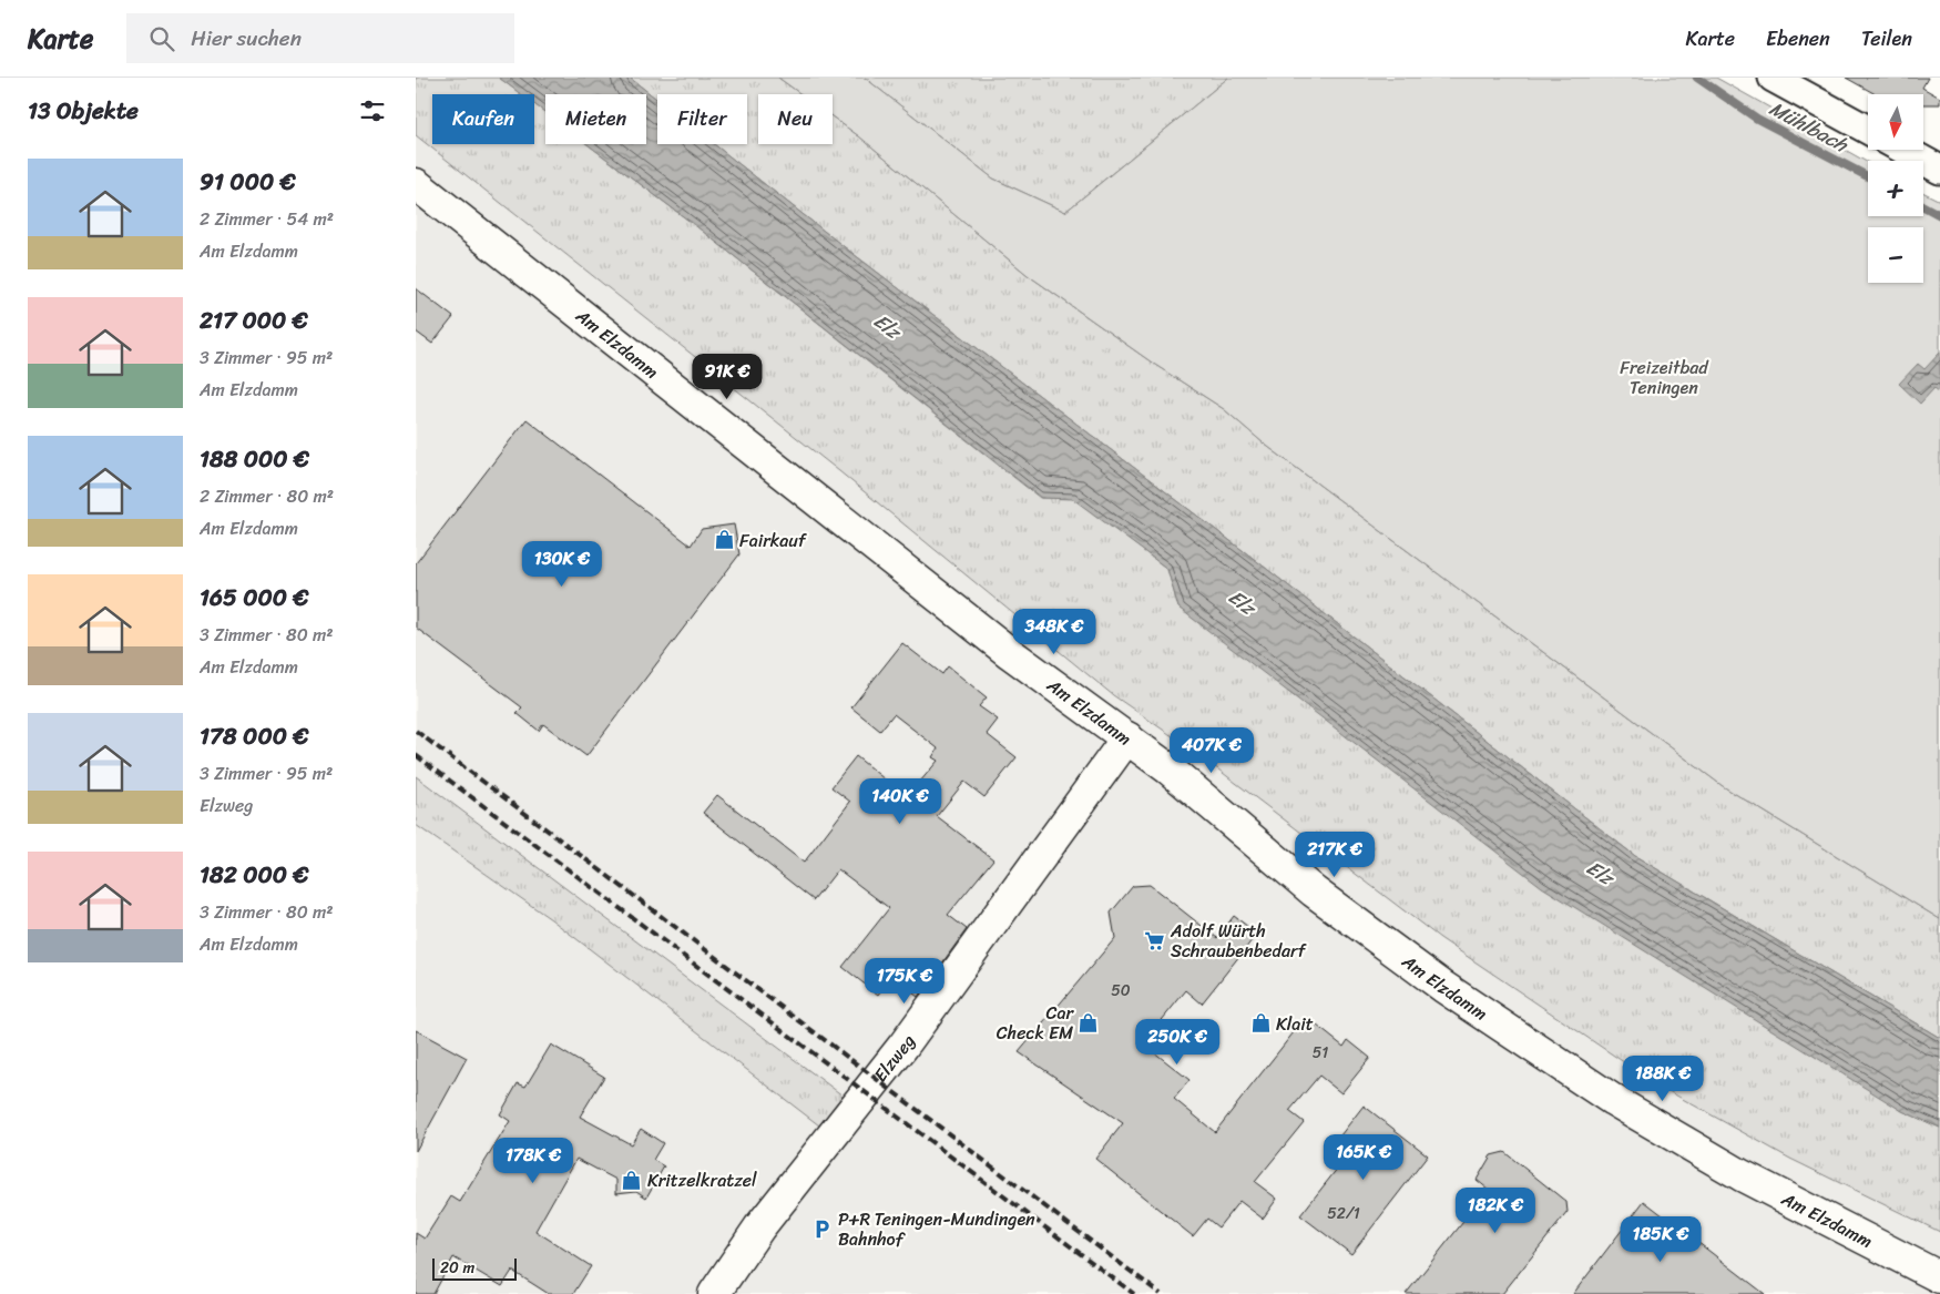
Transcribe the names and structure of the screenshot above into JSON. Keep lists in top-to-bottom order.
{
  "streets": {
    "street": ["Am Elzdamm", "Elzweg"]
  },
  "crossings": [
    ["Am Elzdamm", "Elzweg"]
  ],
  "water": ["Mühlbach", "Elz"],
  "parks": ["Freizeitbad Teningen"],
  "places": {
    "shop": [
      "Fairkauf",
      "Car Check EM",
      "Klait",
      "Kritzelkratzel"
    ],
    "supermarket": ["Adolf Würth Schraubenbedarf"],
    "parking": ["P+R Teningen-Mundingen Bahnhof"]
  },
  "house_numbers": ["50", "51", "52/1"],
  "scale_bar": "20 m",
  "north": "bottom",
  "page": {
    "header": "Karte",
    "search": "Hier suchen",
    "nav": ["Karte", "Ebenen", "Teilen"],
    "heading": "13 Objekte",
    "map_buttons": ["+", "−"],
    "chip": [
      "Kaufen",
      "Mieten",
      "Filter",
      "Neu"
    ],
    "list": [
      {
        "name": "91 000 €",
        "note": "2 Zimmer · 54 m² · Am Elzdamm"
      },
      {
        "name": "217 000 €",
        "note": "3 Zimmer · 95 m² · Am Elzdamm"
      },
      {
        "name": "188 000 €",
        "note": "2 Zimmer · 80 m² · Am Elzdamm"
      },
      {
        "name": "165 000 €",
        "note": "3 Zimmer · 80 m² · Am Elzdamm"
      },
      {
        "name": "178 000 €",
        "note": "3 Zimmer · 95 m² · Elzweg"
      },
      {
        "name": "182 000 €",
        "note": "3 Zimmer · 80 m² · Am Elzdamm"
      }
    ],
    "price": [
      "91K €",
      "130K €",
      "348K €",
      "407K €",
      "140K €",
      "217K €",
      "175K €",
      "250K €",
      "188K €",
      "165K €",
      "178K €",
      "182K €",
      "185K €"
    ],
    "scale": "20 m"
  }
}
